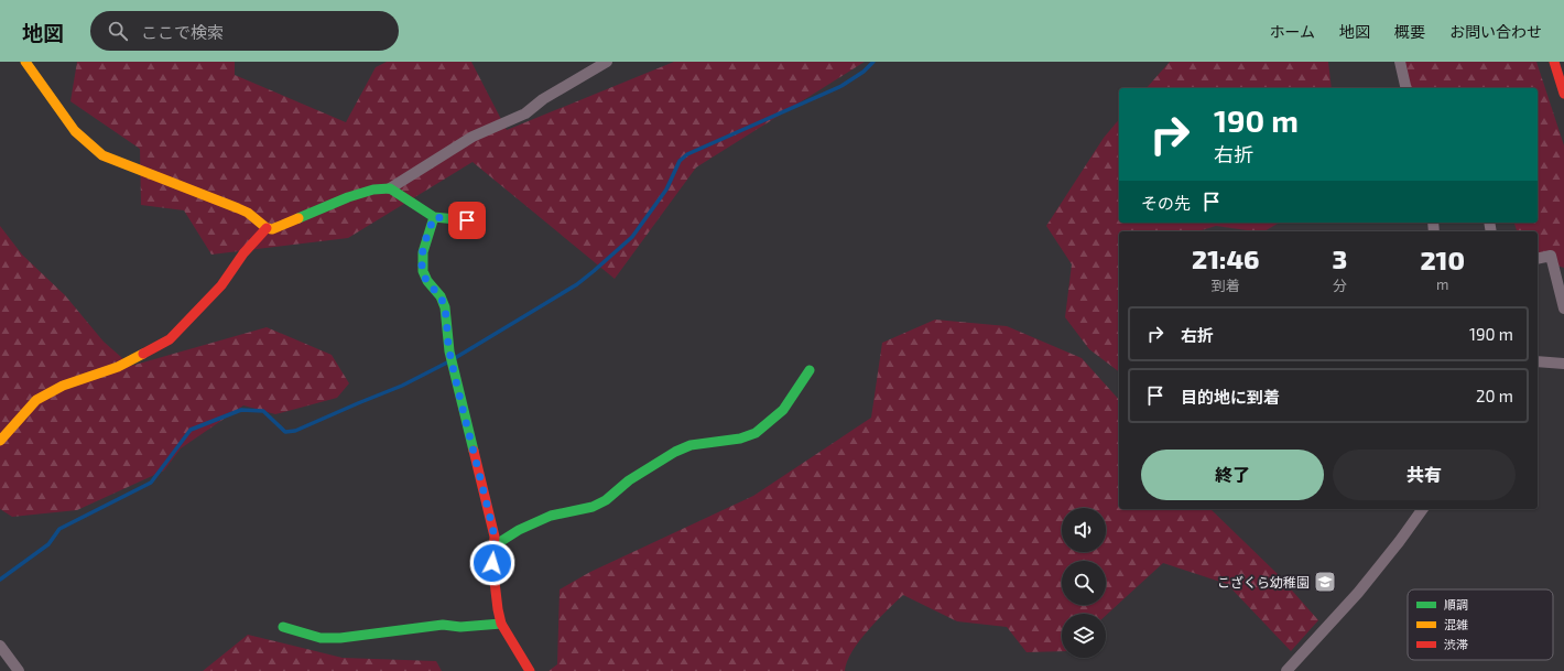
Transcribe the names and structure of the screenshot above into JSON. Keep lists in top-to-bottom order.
{
  "places": {
    "school or university": ["こざくら幼稚園"]
  },
  "legend": ["順調", "混雑", "渋滞"],
  "page": {
    "header": "地図",
    "search": "ここで検索",
    "nav": [
      "ホーム",
      "地図",
      "概要",
      "お問い合わせ"
    ],
    "turn": ["190 m", "右折"],
    "then": "その先",
    "eta": [
      "21:46",
      "到着",
      "3",
      "分",
      "210",
      "m"
    ],
    "list": [
      {
        "name": "右折",
        "value": "190 m"
      },
      {
        "name": "目的地に到着",
        "value": "20 m"
      }
    ],
    "buttons": ["終了", "共有"]
  }
}
